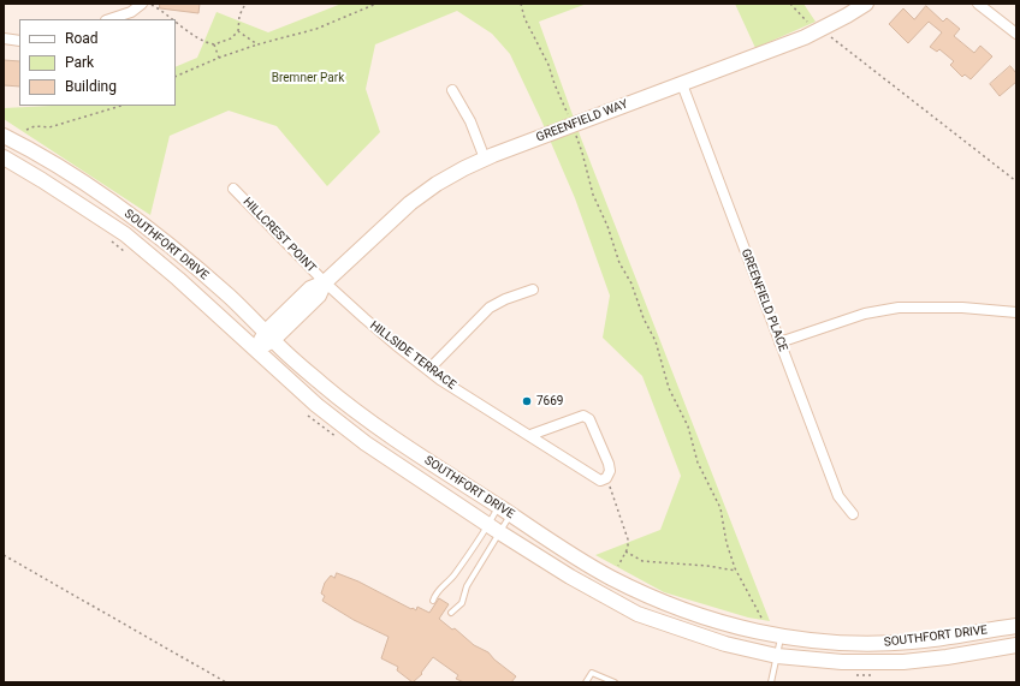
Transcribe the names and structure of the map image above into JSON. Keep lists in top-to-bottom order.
{
  "streets": {
    "main road": ["GREENFIELD WAY", "SOUTHFORT DRIVE"],
    "street": ["HILLCREST POINT", "GREENFIELD PLACE", "HILLSIDE TERRACE"]
  },
  "crossings": [
    ["GREENFIELD WAY", "HILLCREST POINT"],
    ["GREENFIELD WAY", "SOUTHFORT DRIVE"],
    ["GREENFIELD WAY", "GREENFIELD PLACE"],
    ["GREENFIELD WAY", "HILLSIDE TERRACE"],
    ["HILLCREST POINT", "HILLSIDE TERRACE"]
  ],
  "parks": ["Bremner Park"],
  "places": ["7669"],
  "legend": ["Road", "Park", "Building"]
}
